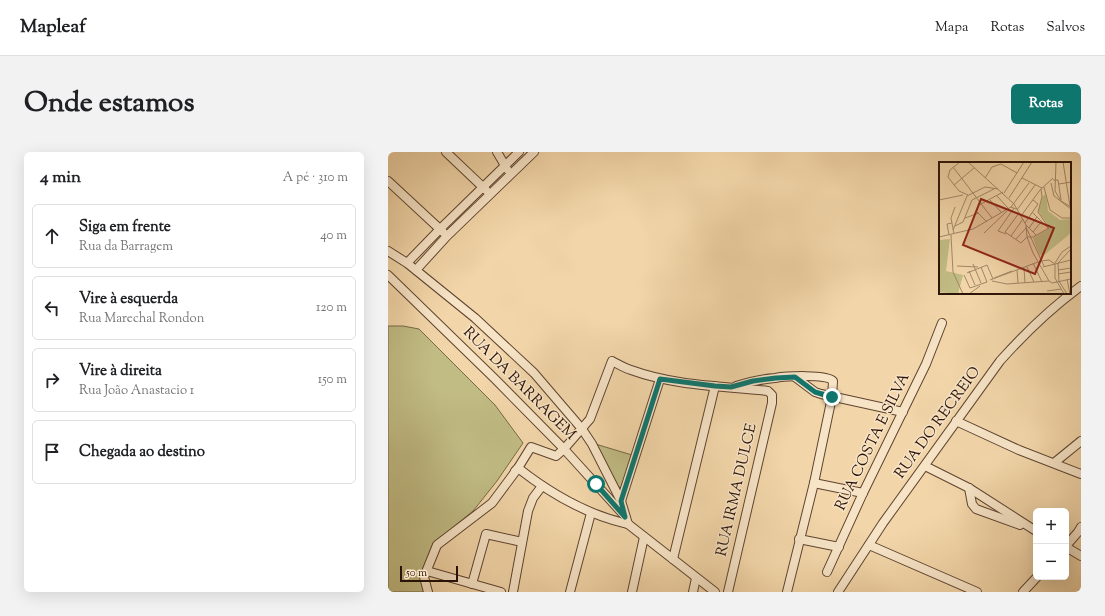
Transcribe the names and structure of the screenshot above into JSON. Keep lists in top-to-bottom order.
{
  "streets": {
    "street": [
      "RUA DA BARRAGEM",
      "RUA DO RECREIO",
      "RUA COSTA E SILVA",
      "RUA IRMA DULCE"
    ]
  },
  "scale_bar": "50 m",
  "page": {
    "header": "Mapleaf",
    "nav": ["Mapa", "Rotas", "Salvos"],
    "title": "Onde estamos",
    "buttons": "Rotas",
    "heading": ["4 min", "A pé · 310 m"],
    "list": [
      ["Siga em frente", "Rua da Barragem", "40 m"],
      ["Vire à esquerda", "Rua Marechal Rondon", "120 m"],
      ["Vire à direita", "Rua João Anastacio 1", "150 m"],
      "Chegada ao destino"
    ],
    "map_buttons": ["+", "−"],
    "scale": "50 m"
  }
}
